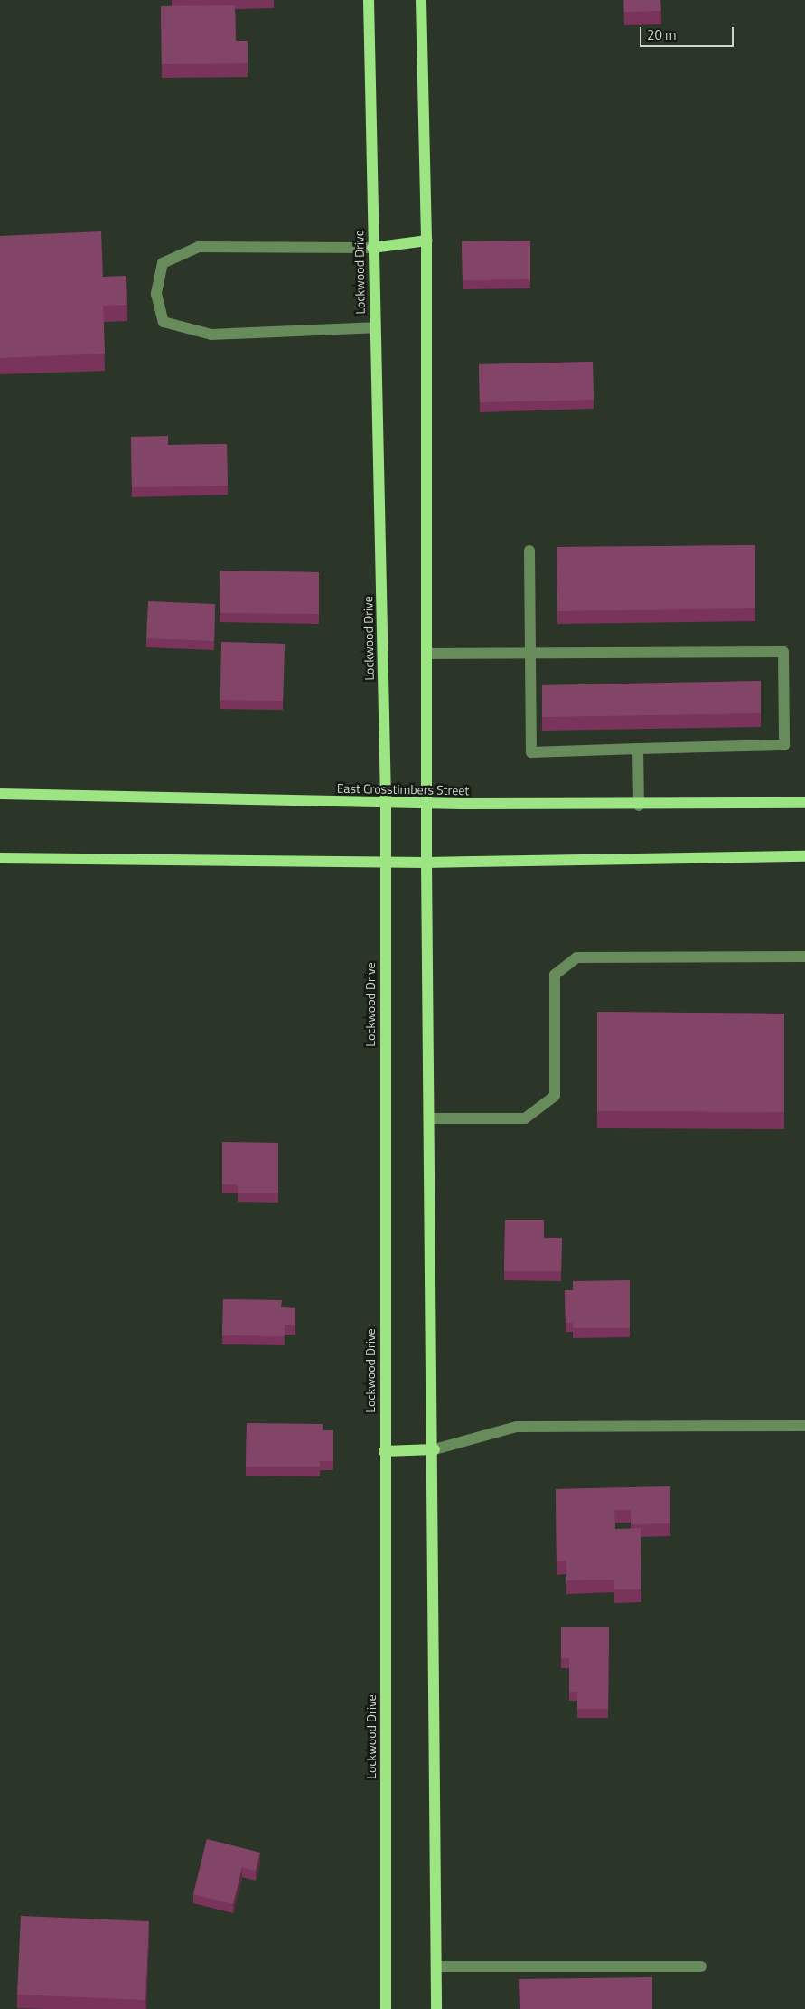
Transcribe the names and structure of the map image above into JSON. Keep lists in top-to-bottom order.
{
  "streets": {
    "main road": ["Lockwood Drive", "East Crosstimbers Street"]
  },
  "crossings": [
    ["Lockwood Drive", "East Crosstimbers Street"]
  ],
  "scale_bar": "20 m"
}
